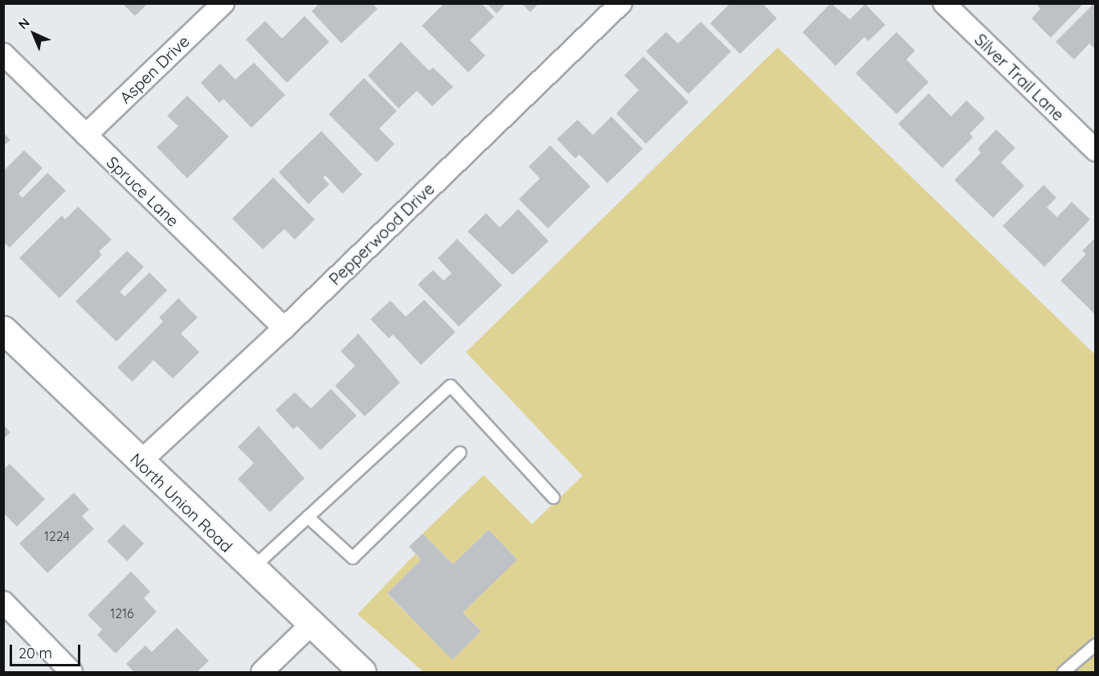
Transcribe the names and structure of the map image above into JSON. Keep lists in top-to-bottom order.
{
  "streets": {
    "street": [
      "Aspen Drive",
      "Silver Trail Lane",
      "Spruce Lane",
      "Pepperwood Drive",
      "North Union Road"
    ]
  },
  "crossings": [
    ["Aspen Drive", "Spruce Lane"],
    ["Spruce Lane", "Pepperwood Drive"],
    ["Pepperwood Drive", "North Union Road"]
  ],
  "house_numbers": ["1224", "1216"],
  "scale_bar": "20 m",
  "north": "top left"
}
